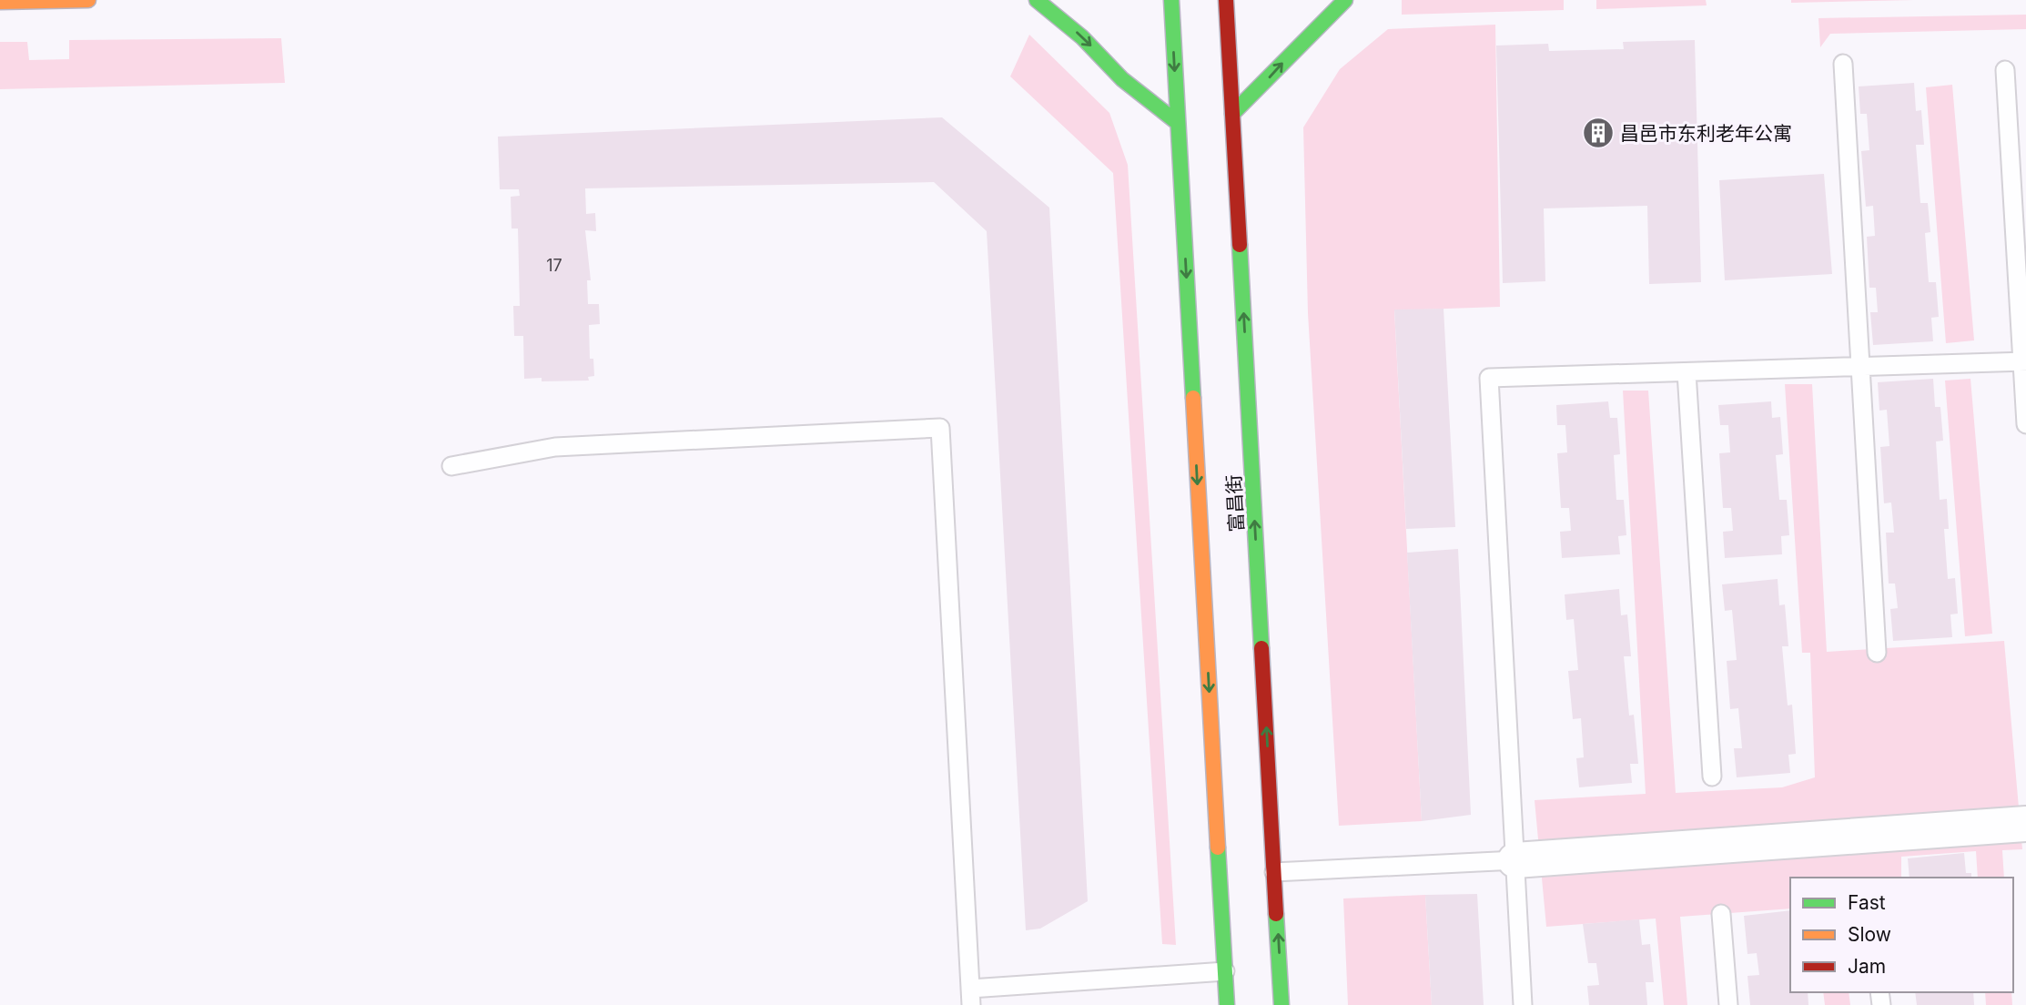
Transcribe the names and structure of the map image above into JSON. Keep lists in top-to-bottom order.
{
  "streets": {
    "main road": ["富昌街"]
  },
  "places": {
    "building": ["昌邑市东利老年公寓"]
  },
  "house_numbers": ["17"],
  "legend": ["Fast", "Slow", "Jam"]
}
